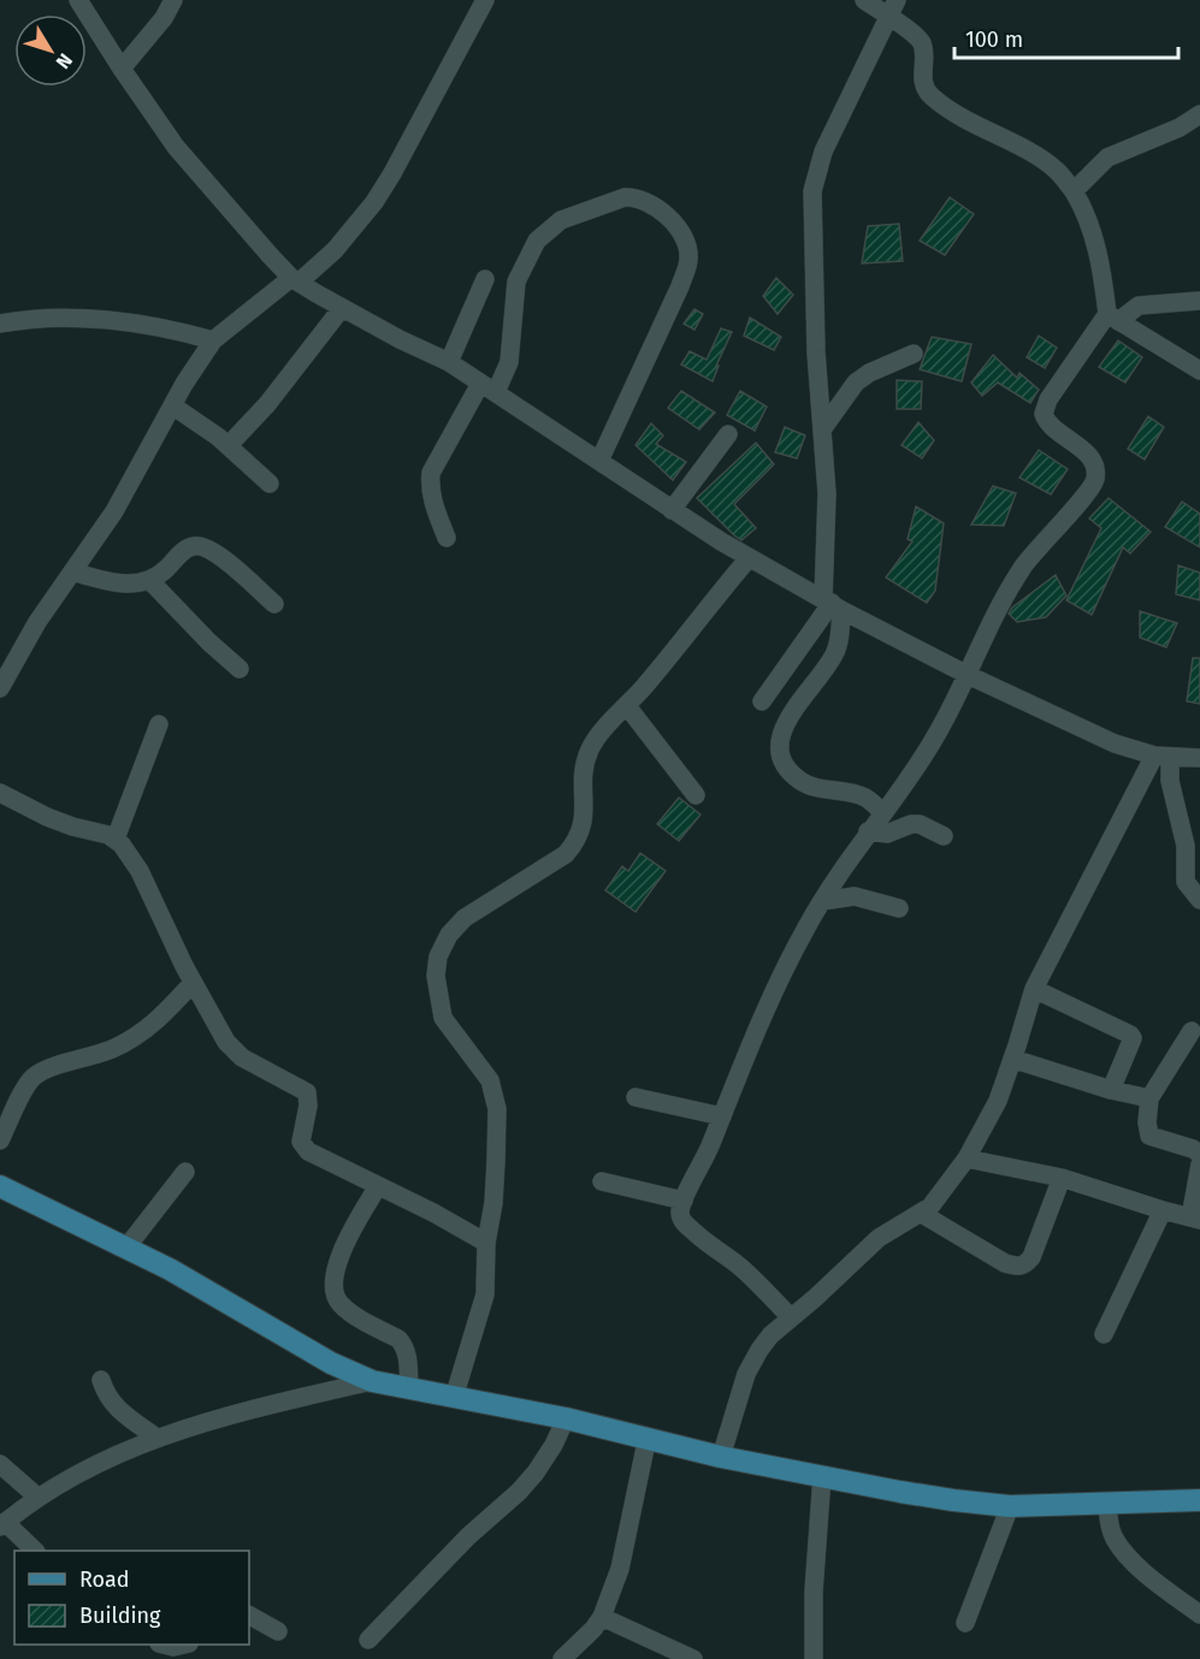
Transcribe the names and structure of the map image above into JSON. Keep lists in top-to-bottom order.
{
  "legend": ["Road", "Building"],
  "scale_bar": "100 m",
  "north": "bottom right"
}
